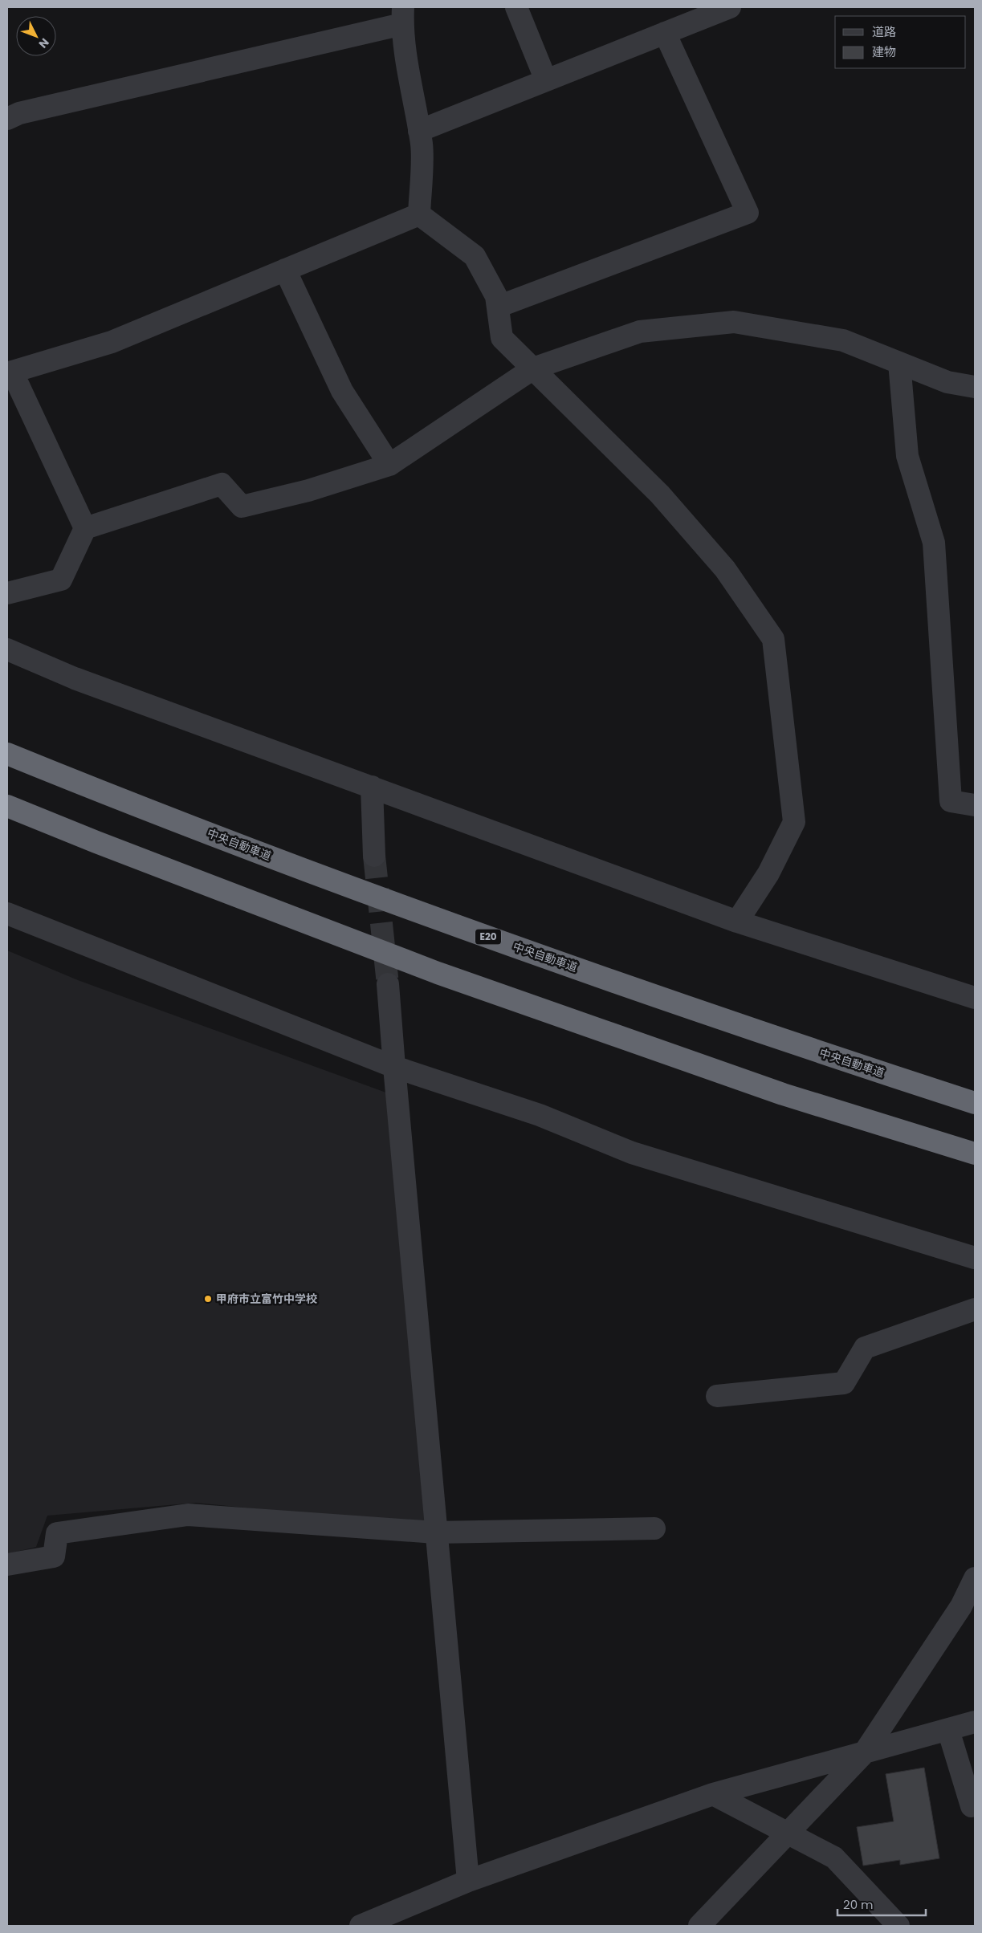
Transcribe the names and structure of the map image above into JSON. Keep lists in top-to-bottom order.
{
  "streets": {
    "highway": ["中央自動車道", "E20"]
  },
  "places": ["甲府市立富竹中学校"],
  "legend": ["道路", "建物"],
  "scale_bar": "20 m",
  "north": "bottom right"
}
